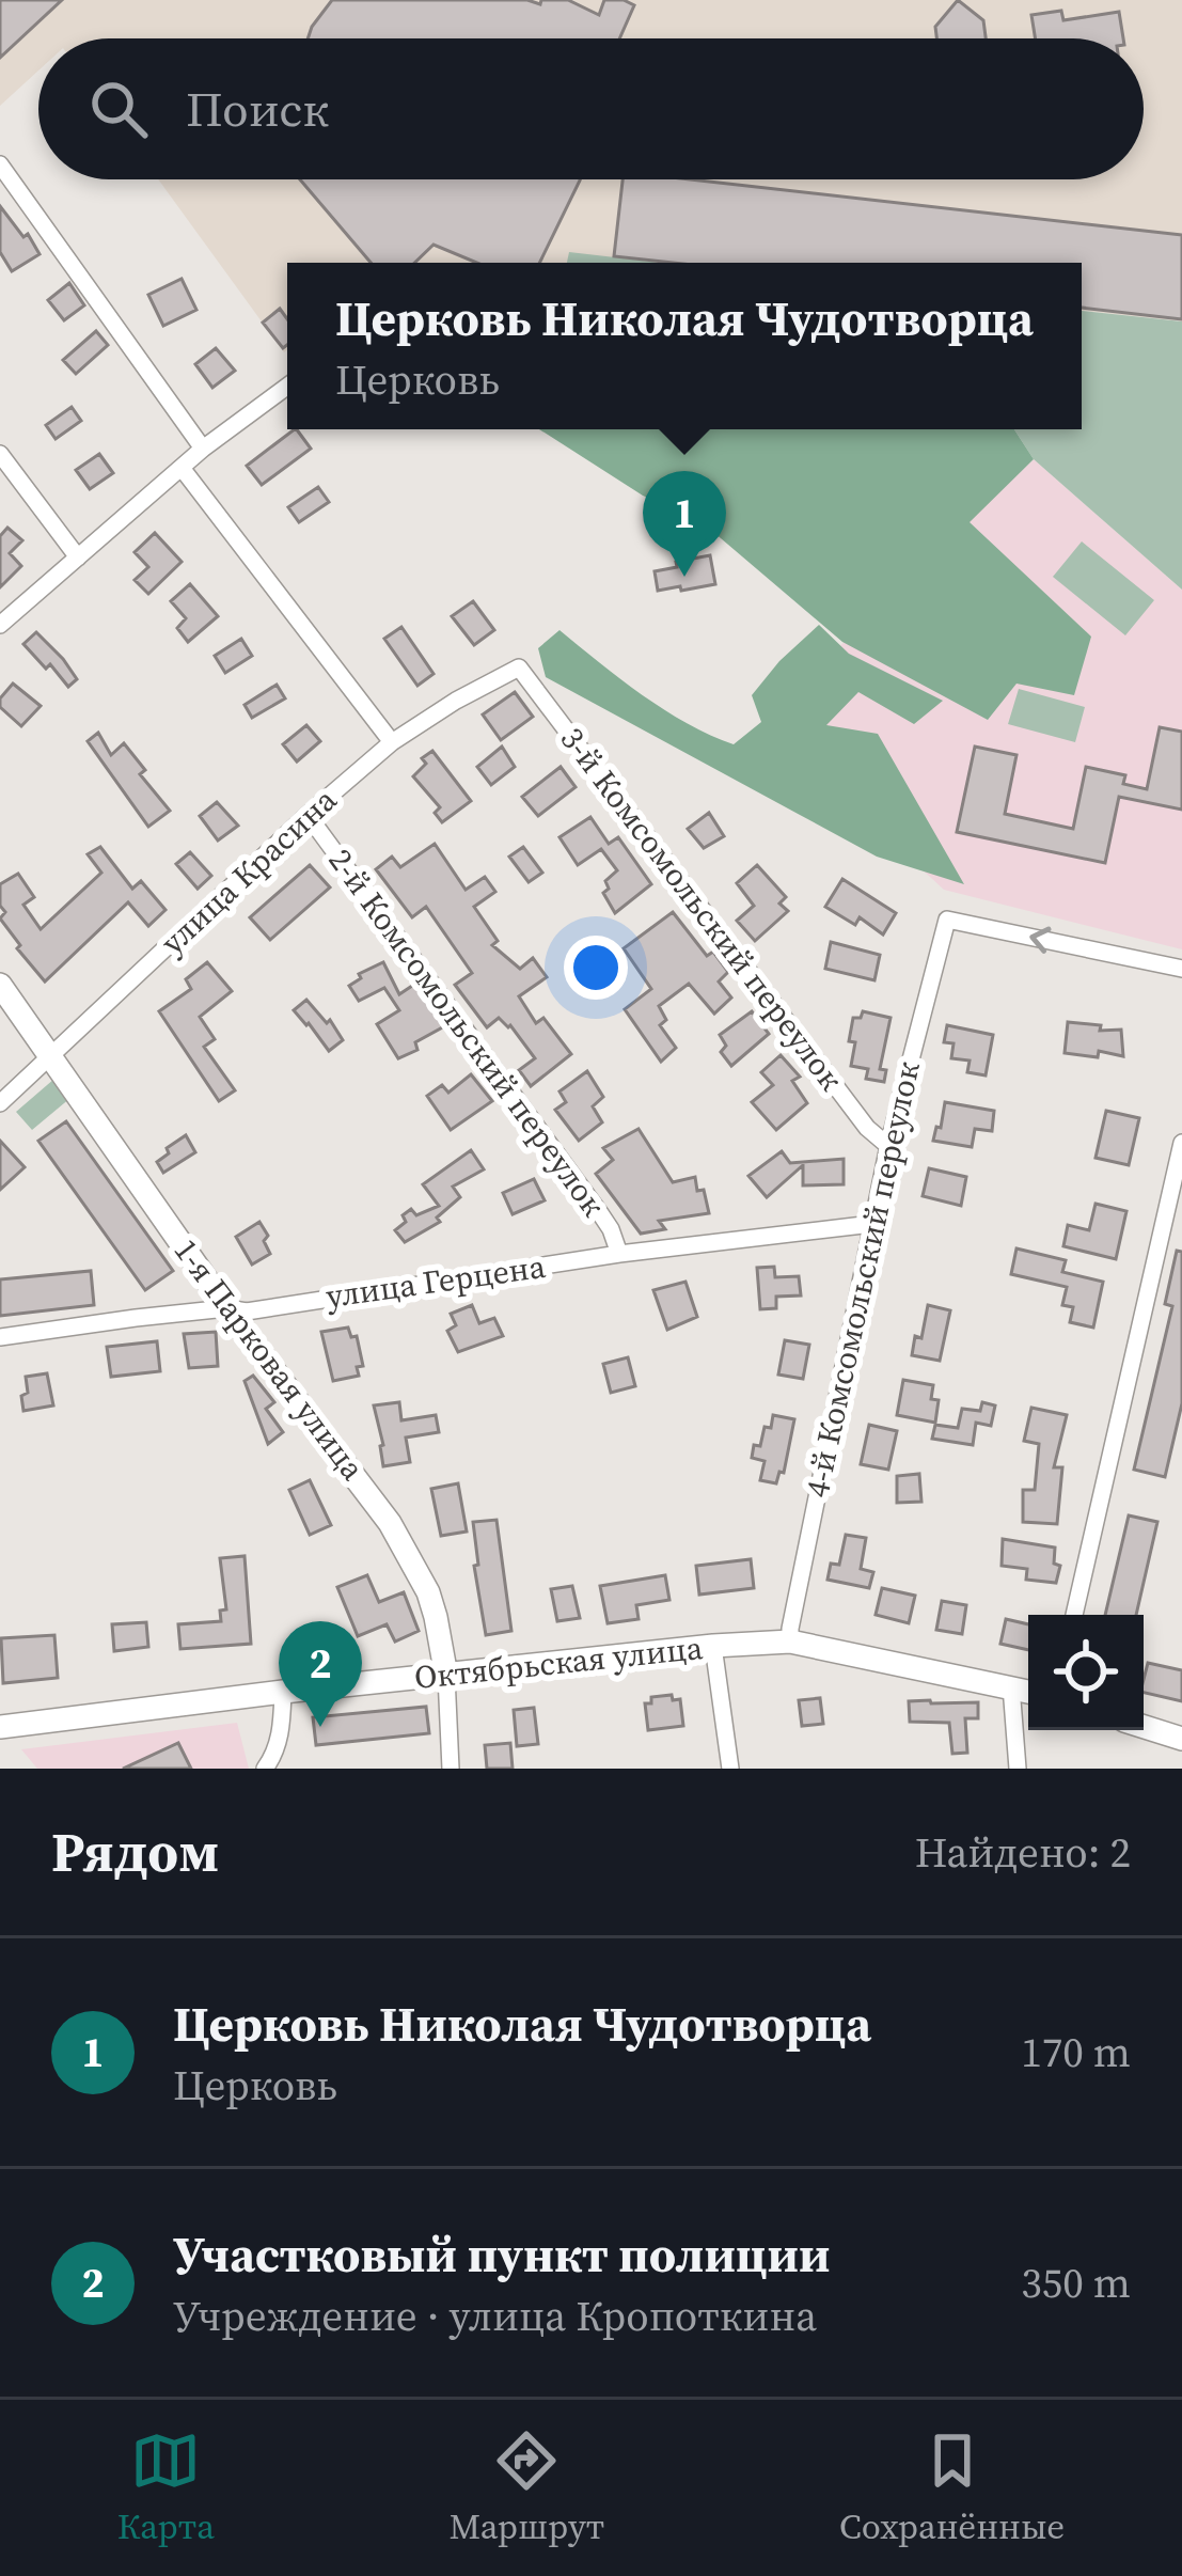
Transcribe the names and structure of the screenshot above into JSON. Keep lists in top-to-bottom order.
{
  "streets": {
    "street": [
      "улица Красина",
      "3-й Комсомольский переулок",
      "2-й Комсомольский переулок",
      "4-й Комсомольский переулок",
      "улица Герцена",
      "1-я Парковая улица",
      "Октябрьская улица"
    ]
  },
  "crossings": [
    ["улица Красина", "3-й Комсомольский переулок"],
    ["улица Красина", "2-й Комсомольский переулок"],
    ["улица Красина", "1-я Парковая улица"],
    ["3-й Комсомольский переулок", "4-й Комсомольский переулок"],
    ["2-й Комсомольский переулок", "улица Герцена"],
    ["4-й Комсомольский переулок", "улица Герцена"],
    ["4-й Комсомольский переулок", "Октябрьская улица"],
    ["улица Герцена", "1-я Парковая улица"],
    ["1-я Парковая улица", "Октябрьская улица"]
  ],
  "page": {
    "search": "Поиск",
    "popup": ["Церковь Николая Чудотворца", "Церковь"],
    "pins": ["1", "2"],
    "heading": ["Рядом", "Найдено: 2"],
    "list": [
      {
        "mark": "1",
        "name": "Церковь Николая Чудотворца",
        "note": "Церковь",
        "value": "170 m"
      },
      {
        "mark": "2",
        "name": "Участковый пункт полиции",
        "note": "Учреждение · улица Кропоткина",
        "value": "350 m"
      }
    ],
    "nav": ["Карта", "Маршрут", "Сохранённые"]
  }
}
